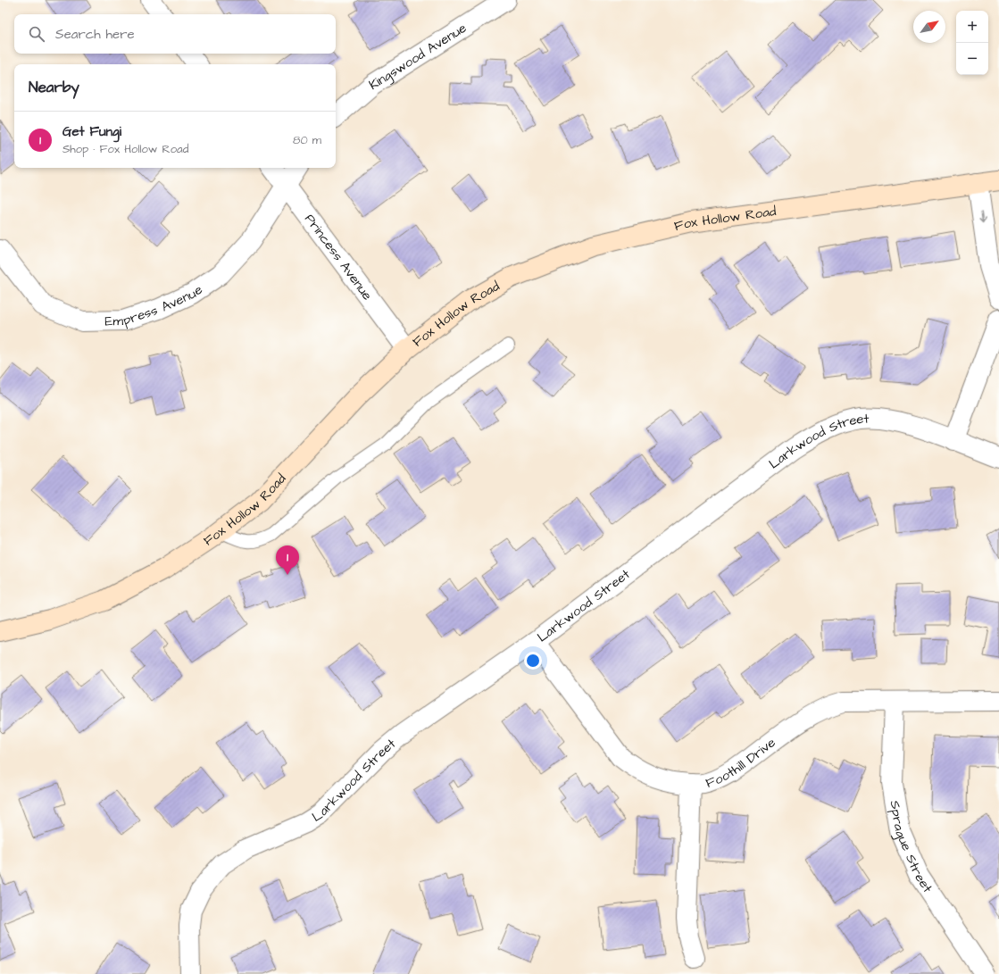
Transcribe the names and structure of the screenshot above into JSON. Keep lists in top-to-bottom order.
{
  "streets": {
    "main road": ["Fox Hollow Road"],
    "street": [
      "Kingswood Avenue",
      "Princess Avenue",
      "Empress Avenue",
      "Larkwood Street",
      "Foothill Drive",
      "Sprague Street"
    ]
  },
  "crossings": [
    ["Fox Hollow Road", "Princess Avenue"],
    ["Princess Avenue", "Empress Avenue"],
    ["Larkwood Street", "Foothill Drive"],
    ["Foothill Drive", "Sprague Street"]
  ],
  "north": "top right",
  "page": {
    "map_buttons": ["+", "−"],
    "search": "Search here",
    "heading": "Nearby",
    "list": [
      {
        "mark": "1",
        "name": "Get Fungi",
        "note": "Shop · Fox Hollow Road",
        "value": "80 m"
      }
    ],
    "pins": "1"
  }
}
